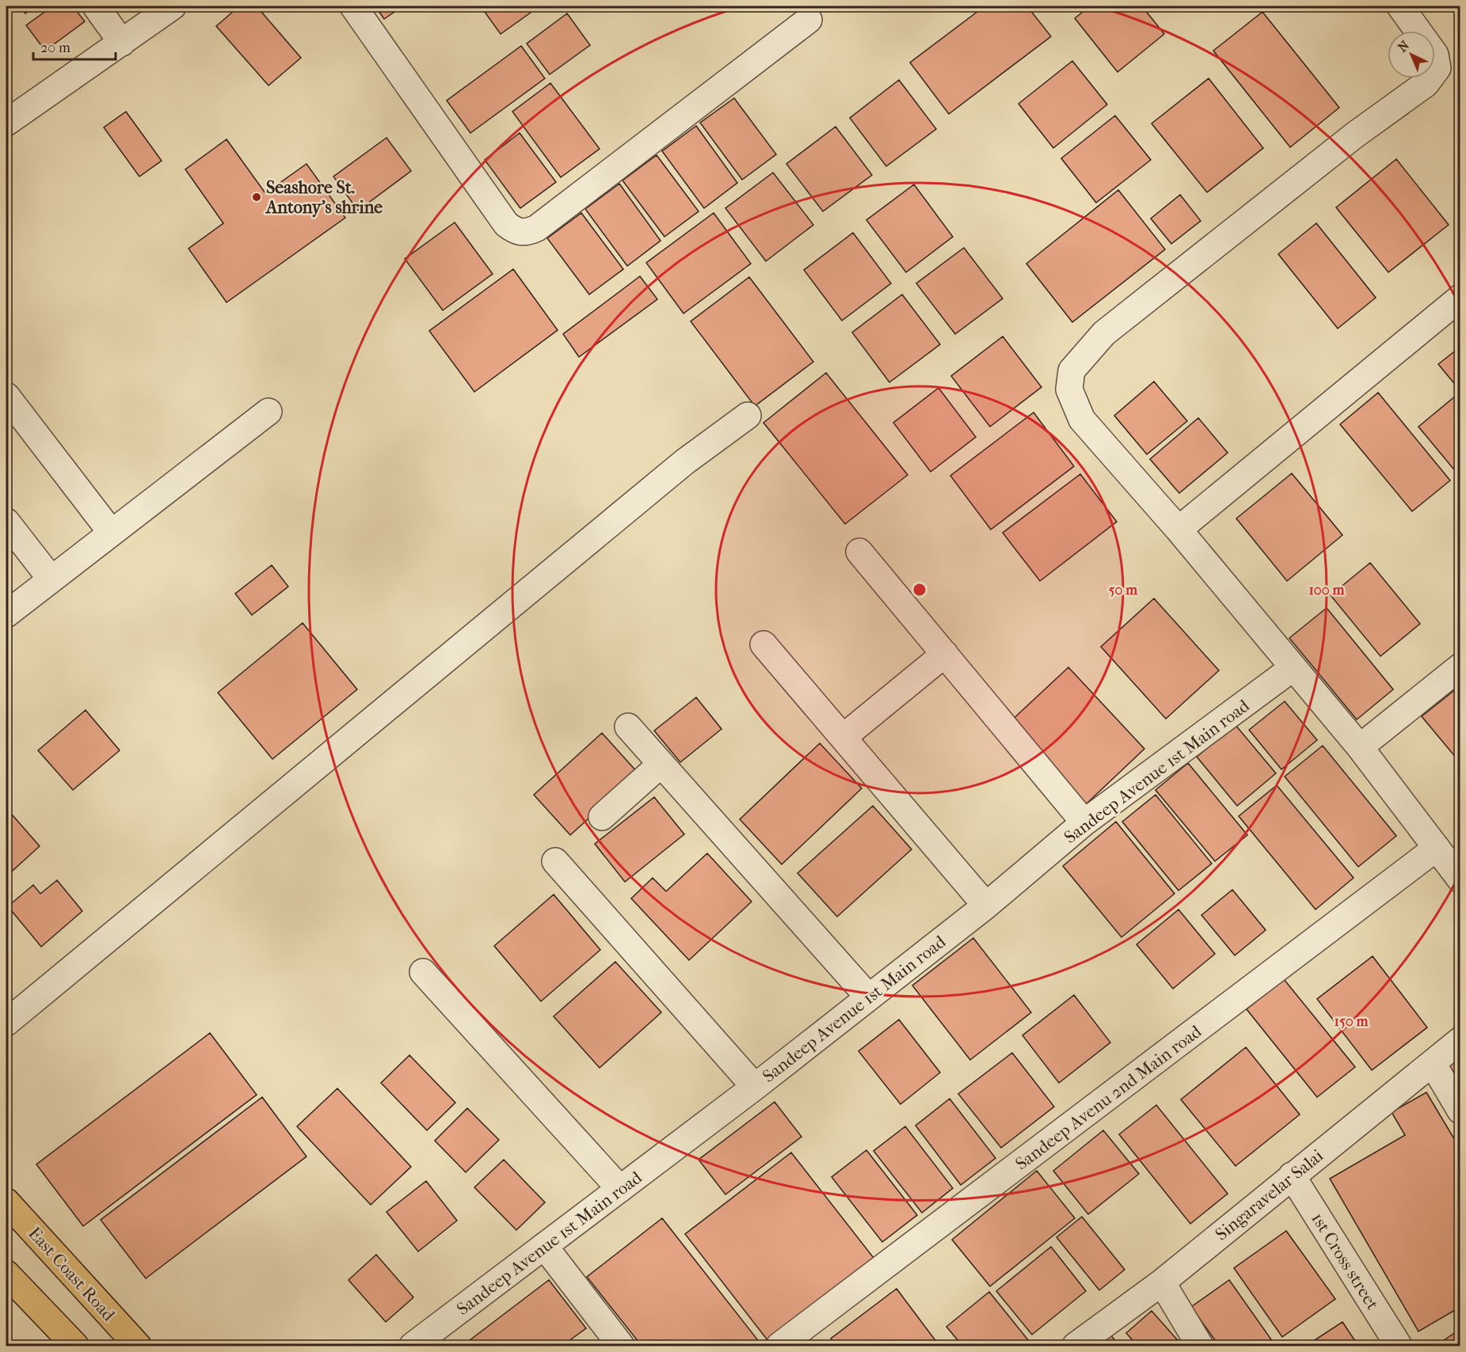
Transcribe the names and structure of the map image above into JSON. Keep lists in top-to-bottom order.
{
  "streets": {
    "main road": ["East Coast Road"],
    "street": [
      "Sandeep Avenue 1st Main road",
      "Sandeep Avenu 2nd Main road",
      "Singaravelar Salai",
      "1st Cross street"
    ]
  },
  "crossings": [
    ["Singaravelar Salai", "1st Cross street"]
  ],
  "places": ["Seashore St. Antony's shrine"],
  "scale_bar": "20 m",
  "north": "top left",
  "rings": ["50 m", "100 m", "150 m"]
}
